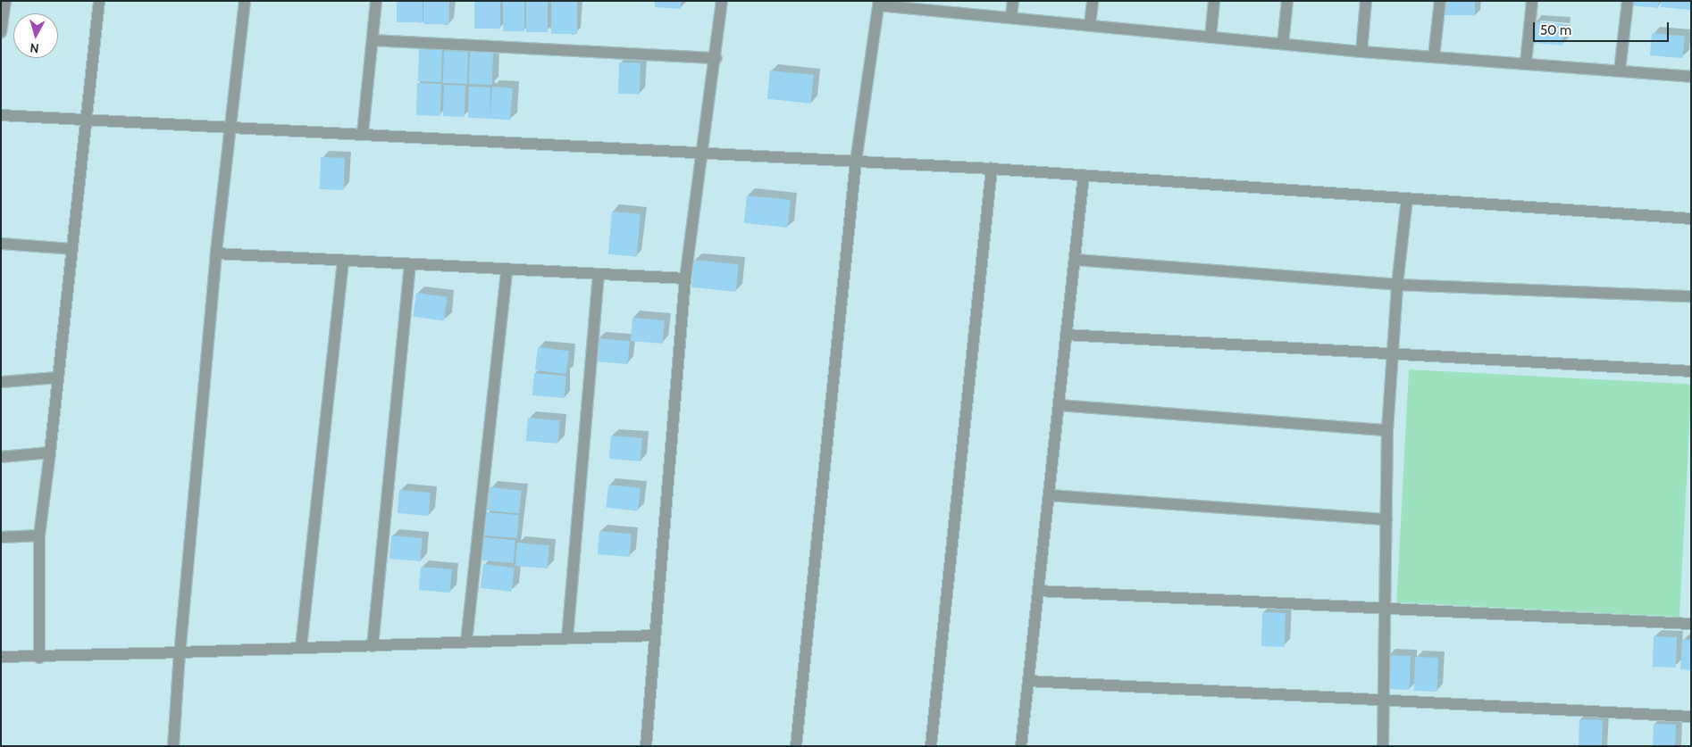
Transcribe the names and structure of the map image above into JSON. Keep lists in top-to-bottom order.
{
  "scale_bar": "50 m",
  "north": "bottom"
}
